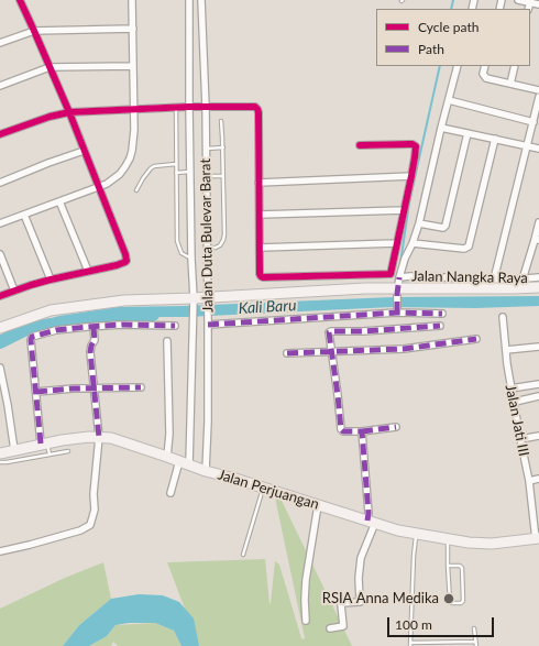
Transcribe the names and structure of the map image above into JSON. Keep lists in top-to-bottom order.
{
  "streets": {
    "main road": ["Jalan Perjuangan"],
    "street": ["Jalan Duta Bulevar Barat", "Jalan Nangka Raya", "Jalan Jati III"]
  },
  "crossings": [
    ["Jalan Duta Bulevar Barat", "Jalan Perjuangan"],
    ["Jalan Jati III", "Jalan Perjuangan"]
  ],
  "water": ["Kali Baru"],
  "places": ["RSIA Anna Medika"],
  "legend": ["Cycle path", "Path"],
  "scale_bar": "100 m"
}
